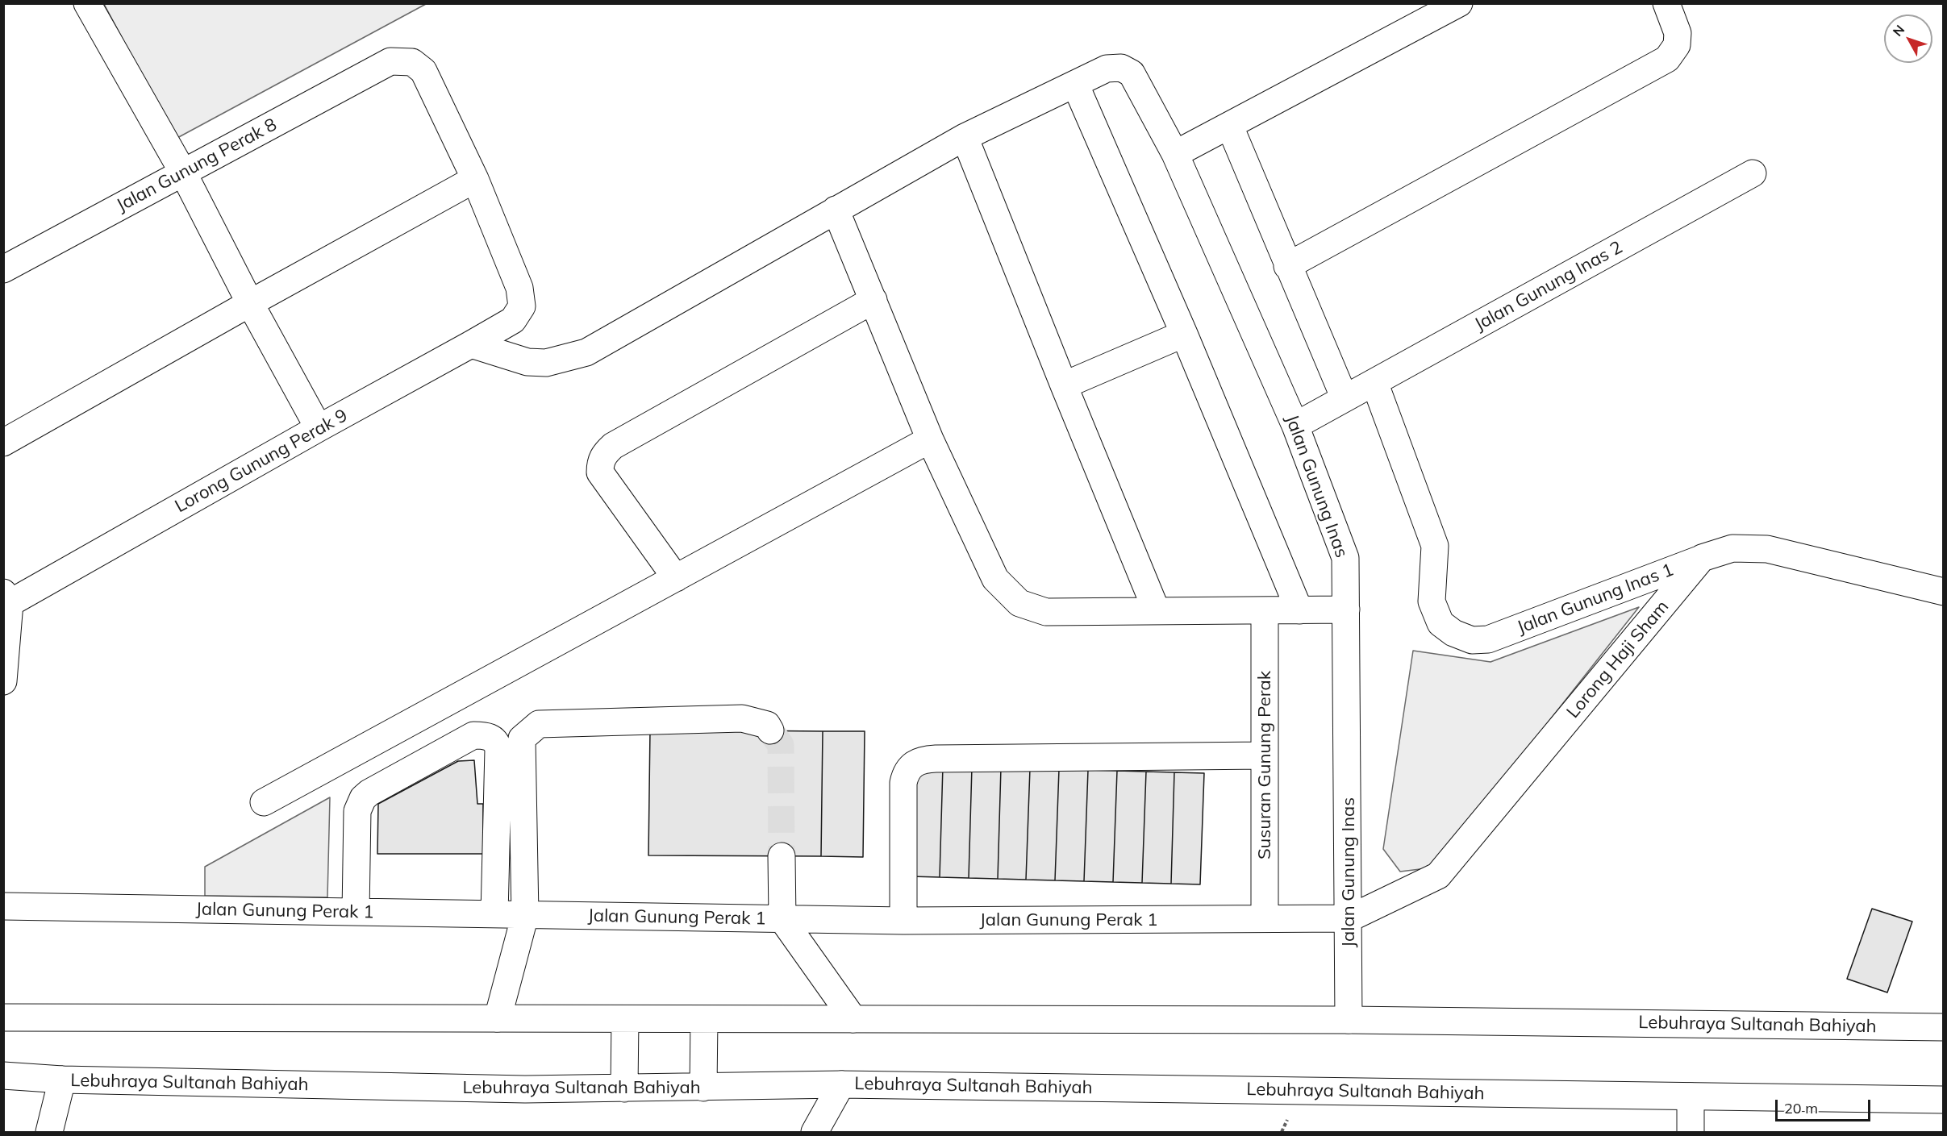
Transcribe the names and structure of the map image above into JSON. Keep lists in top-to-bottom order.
{
  "streets": {
    "street": [
      "Jalan Gunung Perak 8",
      "Jalan Gunung Inas 2",
      "Lorong Gunung Perak 9",
      "Jalan Gunung Inas",
      "Jalan Gunung Inas 1",
      "Lorong Haji Sham",
      "Susuran Gunung Perak",
      "Jalan Gunung Perak 1",
      "Lebuhraya Sultanah Bahiyah"
    ]
  },
  "crossings": [
    ["Jalan Gunung Perak 8", "Lorong Gunung Perak 9"],
    ["Jalan Gunung Inas 2", "Jalan Gunung Inas"],
    ["Jalan Gunung Inas 2", "Jalan Gunung Inas 1"],
    ["Jalan Gunung Inas", "Lorong Haji Sham"],
    ["Jalan Gunung Inas", "Jalan Gunung Perak 1"],
    ["Jalan Gunung Inas", "Lebuhraya Sultanah Bahiyah"],
    ["Jalan Gunung Inas 1", "Lorong Haji Sham"],
    ["Lorong Haji Sham", "Jalan Gunung Perak 1"],
    ["Susuran Gunung Perak", "Jalan Gunung Perak 1"]
  ],
  "scale_bar": "20 m",
  "north": "top left"
}
